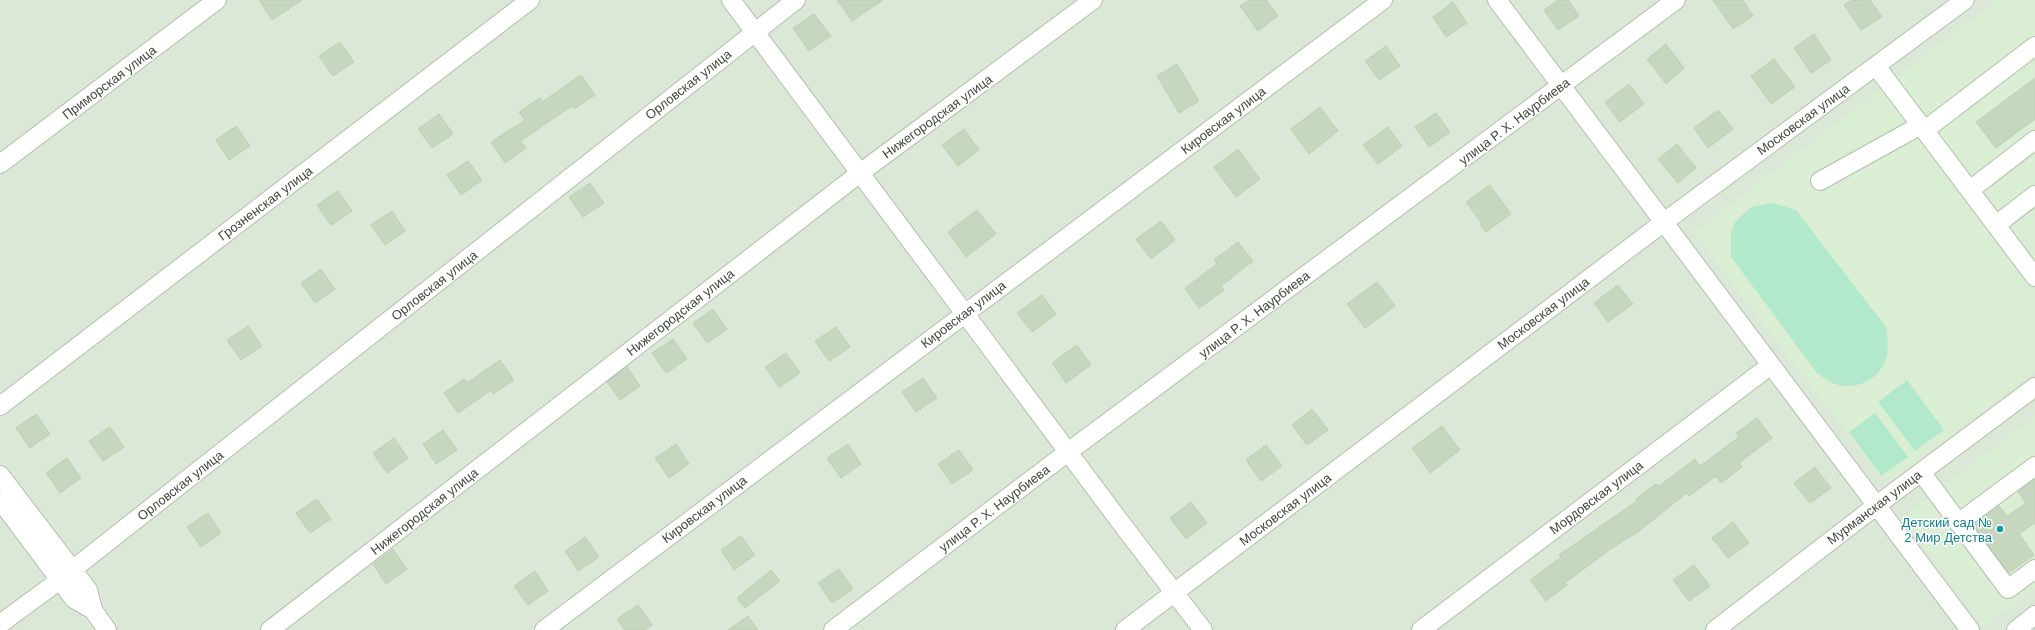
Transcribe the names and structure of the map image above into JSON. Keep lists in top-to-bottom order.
{
  "streets": {
    "street": [
      "Приморская улица",
      "Орловская улица",
      "Нижегородская улица",
      "Московская улица",
      "Кировская улица",
      "улица Р. Х. Наурбиева",
      "Грозненская улица",
      "Мордовская улица",
      "Мурманская улица"
    ]
  },
  "places": ["Детский сад № 2 Мир Детства"]
}
